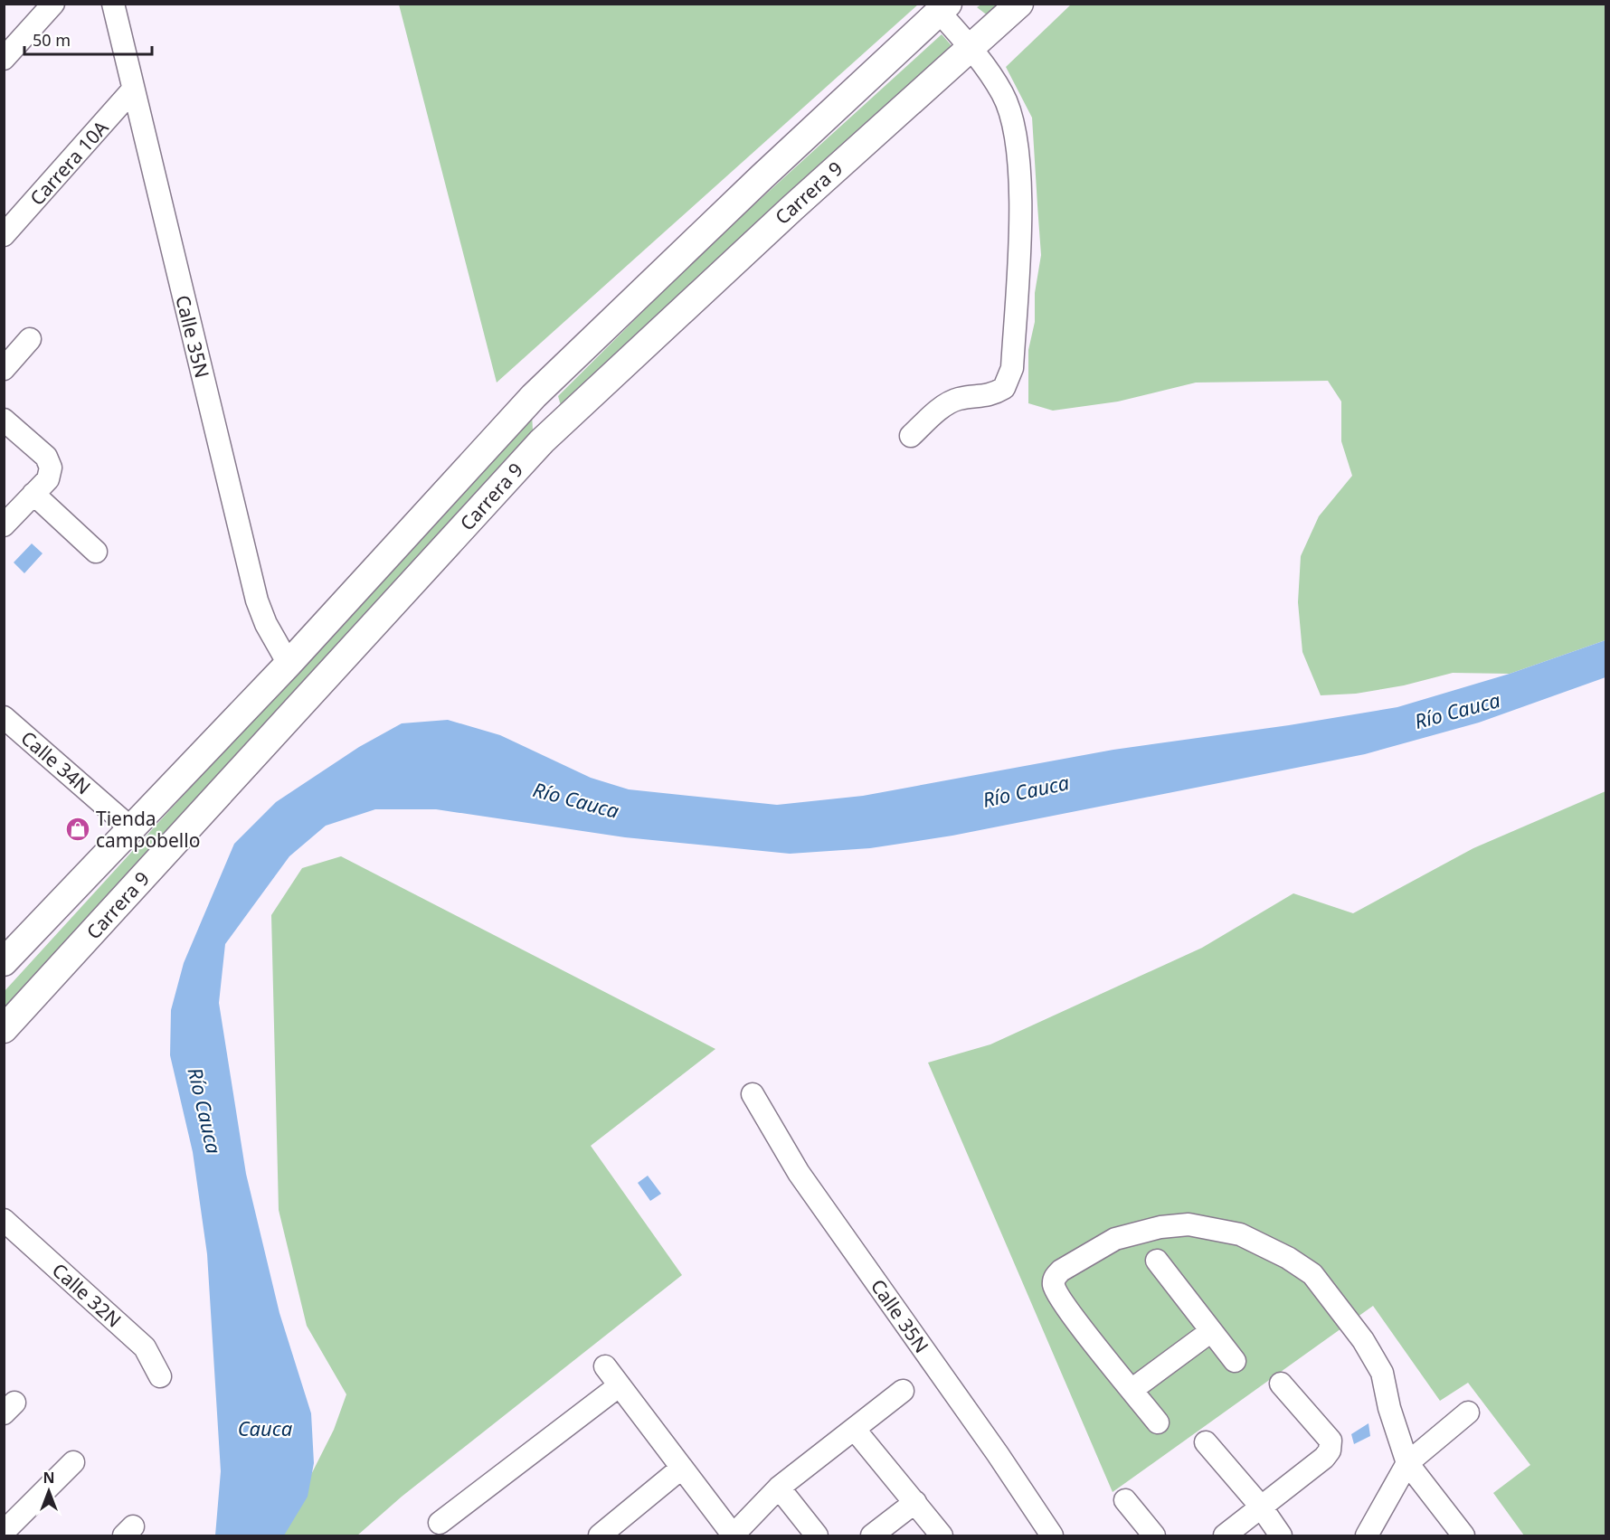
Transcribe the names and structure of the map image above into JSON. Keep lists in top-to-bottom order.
{
  "streets": {
    "main road": ["Carrera 9"],
    "street": [
      "Carrera 10A",
      "Calle 35N",
      "Calle 34N",
      "Calle 32N"
    ]
  },
  "crossings": [
    ["Carrera 10A", "Calle 35N"],
    ["Carrera 9", "Calle 35N"],
    ["Carrera 9", "Calle 34N"]
  ],
  "water": ["Río Cauca", "Cauca"],
  "places": {
    "shop": ["Tienda campobello"]
  },
  "scale_bar": "50 m",
  "north": "top"
}
